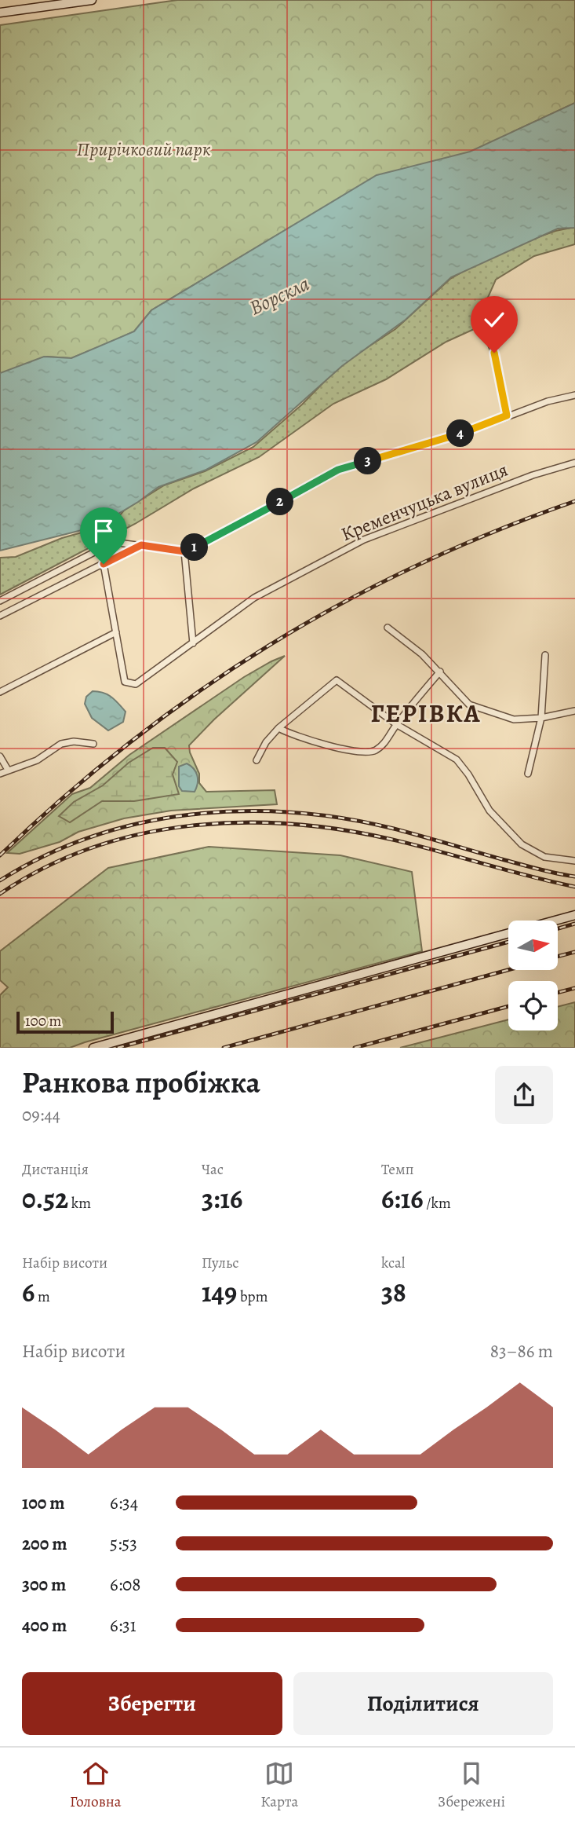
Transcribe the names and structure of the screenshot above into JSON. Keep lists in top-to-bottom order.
{
  "streets": {
    "street": ["Кременчуцька вулиця"]
  },
  "districts": ["ГЕРІВКА"],
  "water": ["Ворскла"],
  "parks": ["Прирічковий парк"],
  "scale_bar": "100 m",
  "north": "right",
  "page": {
    "pins": [
      "4",
      "3",
      "2",
      "1"
    ],
    "scale": "100 m",
    "heading": ["Ранкова пробіжка", "09:44"],
    "stats": [
      ["Дистанція", "0.52 km"],
      ["Час", "3:16"],
      ["Темп", "6:16 /km"],
      ["Набір висоти", "6 m"],
      ["Пульс", "149 bpm"],
      ["kcal", "38"]
    ],
    "chart": ["Набір висоти", "83–86 m"],
    "list": [
      {
        "name": "100 m",
        "note": "6:34"
      },
      {
        "name": "200 m",
        "note": "5:53"
      },
      {
        "name": "300 m",
        "note": "6:08"
      },
      {
        "name": "400 m",
        "note": "6:31"
      }
    ],
    "buttons": ["Зберегти", "Поділитися"],
    "tabs": ["Головна", "Карта", "Збережені"]
  }
}
